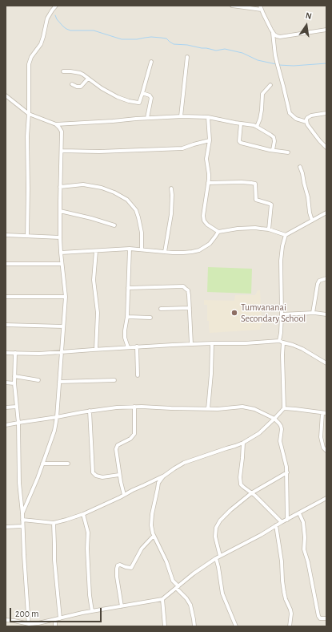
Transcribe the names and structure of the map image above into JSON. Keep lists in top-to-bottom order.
{
  "places": ["Tumvananai Secondary School"],
  "scale_bar": "200 m",
  "north": "top"
}
